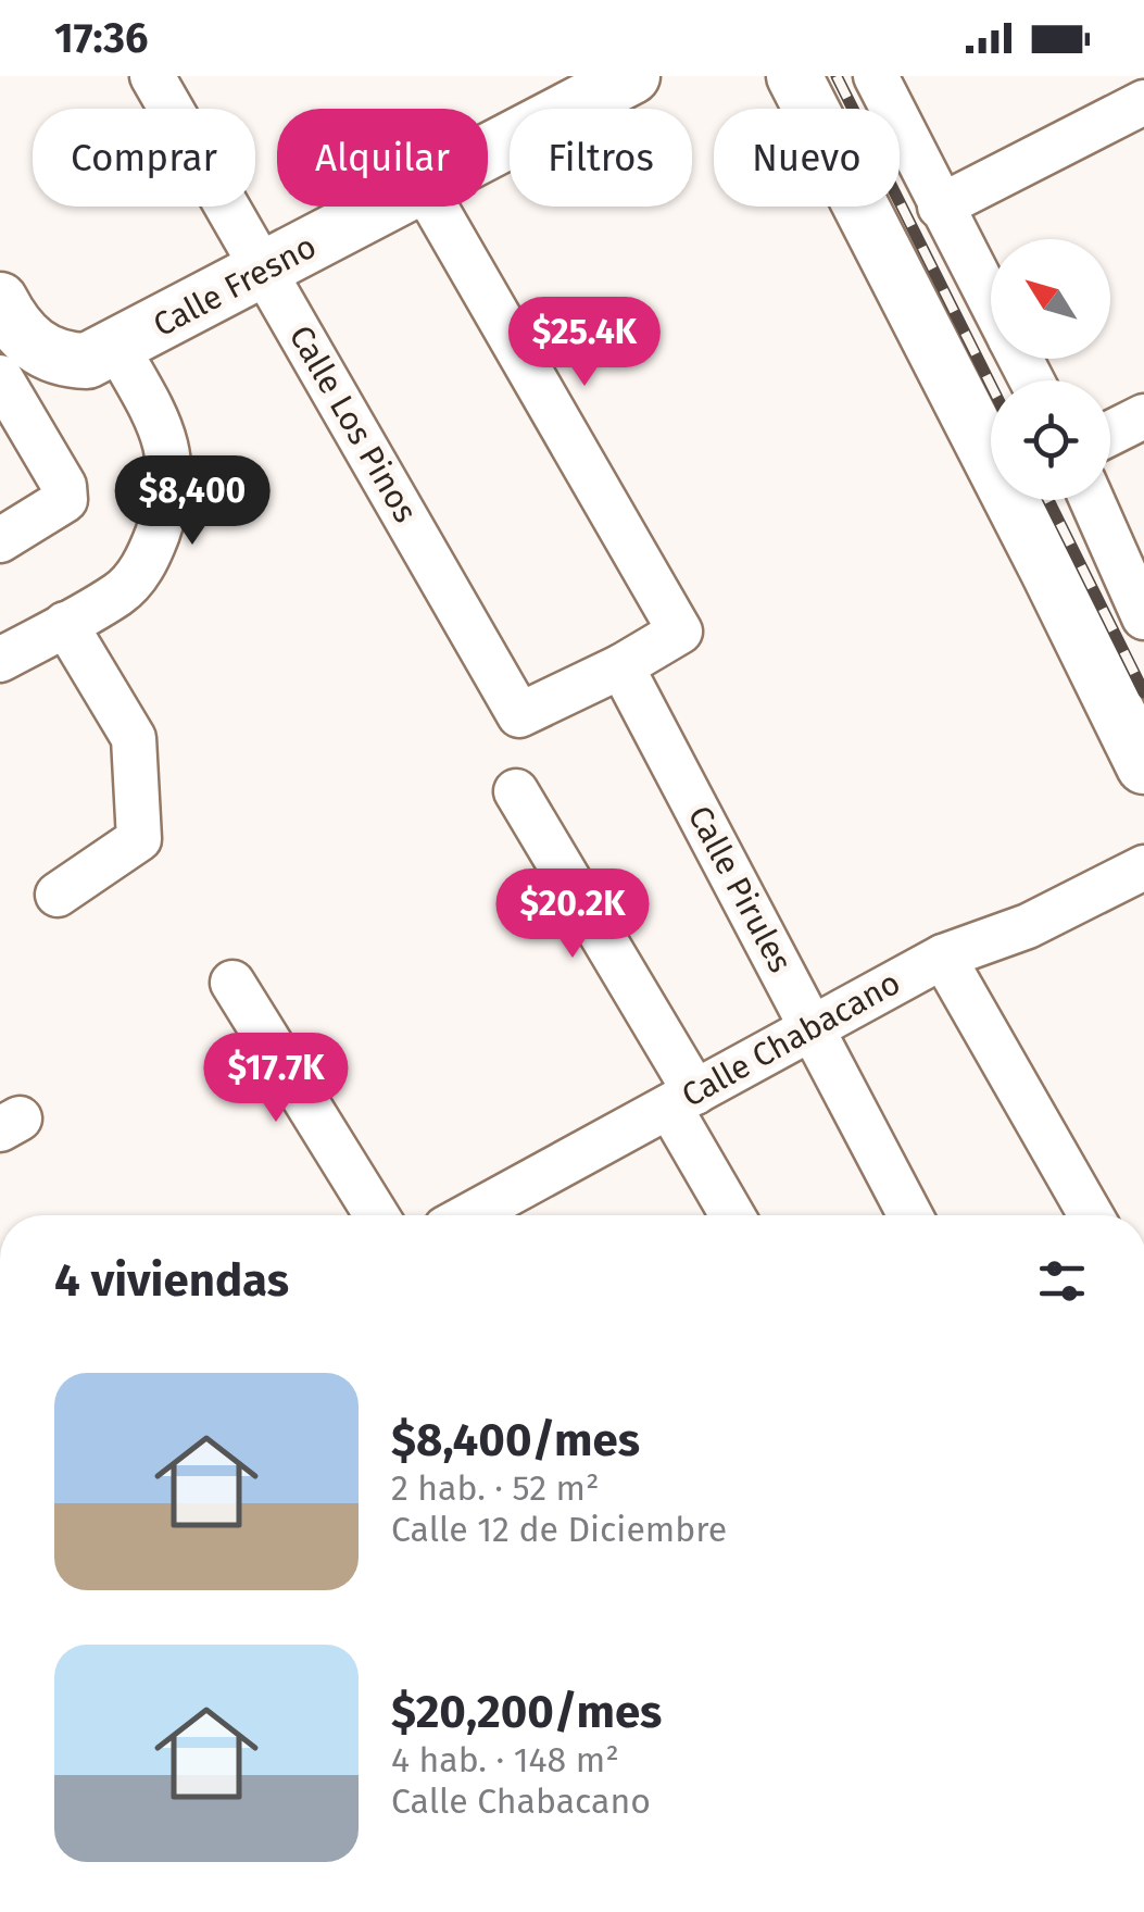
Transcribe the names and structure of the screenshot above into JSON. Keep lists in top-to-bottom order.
{
  "streets": {
    "main road": ["Calle Fresno"],
    "street": ["Calle Los Pinos", "Calle Pirules", "Calle Chabacano"]
  },
  "crossings": [
    ["Calle Fresno", "Calle Los Pinos"],
    ["Calle Los Pinos", "Calle Pirules"],
    ["Calle Pirules", "Calle Chabacano"]
  ],
  "north": "top left",
  "page": {
    "status": "17:36",
    "chip": [
      "Comprar",
      "Alquilar",
      "Filtros",
      "Nuevo"
    ],
    "price": [
      "$25.4K",
      "$8,400",
      "$20.2K",
      "$17.7K"
    ],
    "heading": "4 viviendas",
    "list": [
      {
        "name": "$8,400/mes",
        "note": "2 hab. · 52 m² · Calle 12 de Diciembre"
      },
      {
        "name": "$20,200/mes",
        "note": "4 hab. · 148 m² · Calle Chabacano"
      }
    ]
  }
}
